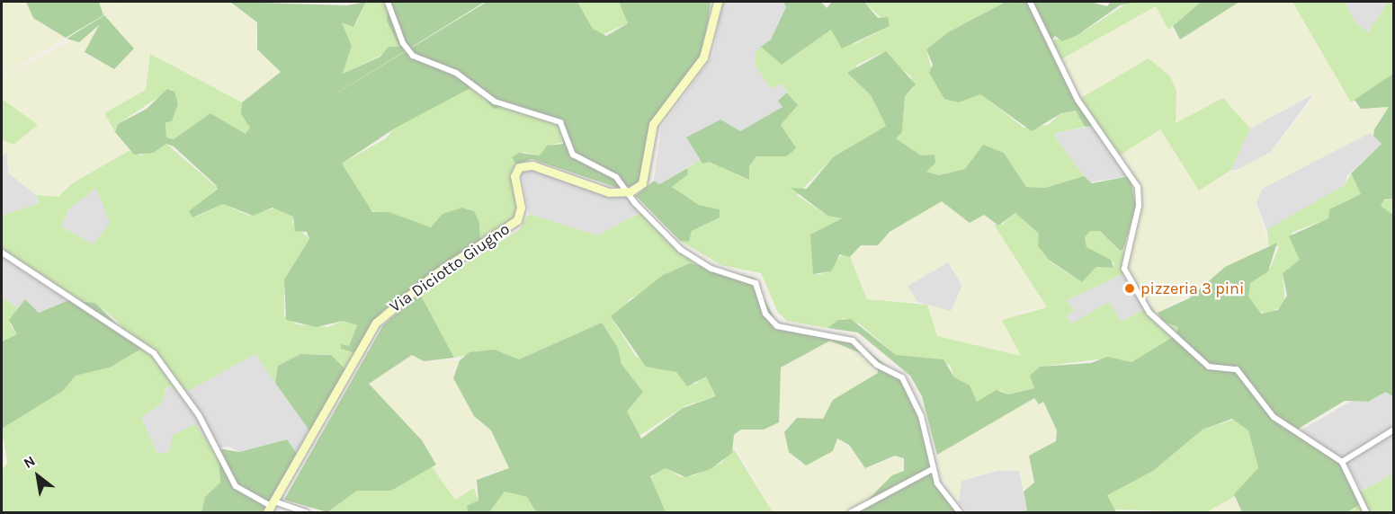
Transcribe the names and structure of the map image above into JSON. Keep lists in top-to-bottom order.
{
  "streets": {
    "main road": ["Via Diciotto Giugno"]
  },
  "places": ["pizzeria 3 pini"],
  "north": "top left"
}
